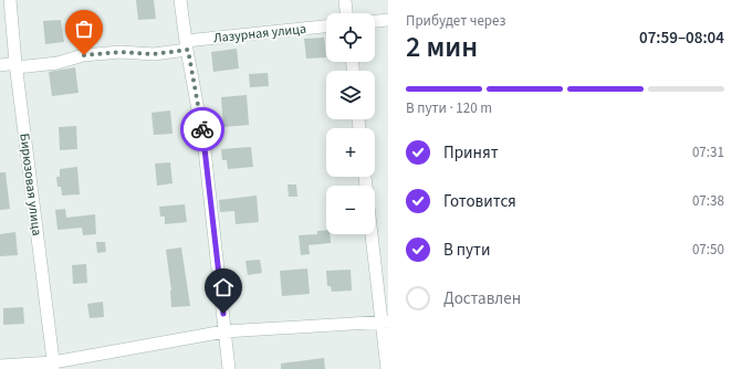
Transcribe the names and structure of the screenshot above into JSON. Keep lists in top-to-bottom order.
{
  "streets": {
    "street": ["Лазурная улица", "Бирюзовая улица"]
  },
  "crossings": [
    ["Лазурная улица", "Бирюзовая улица"]
  ],
  "page": {
    "heading": ["2 мин", "Прибудет через", "07:59–08:04"],
    "map_buttons": ["+", "−"],
    "bar": "В пути · 120 m",
    "list": [
      ["Принят", "07:31"],
      ["Готовится", "07:38"],
      ["В пути", "07:50"],
      "Доставлен"
    ]
  }
}
